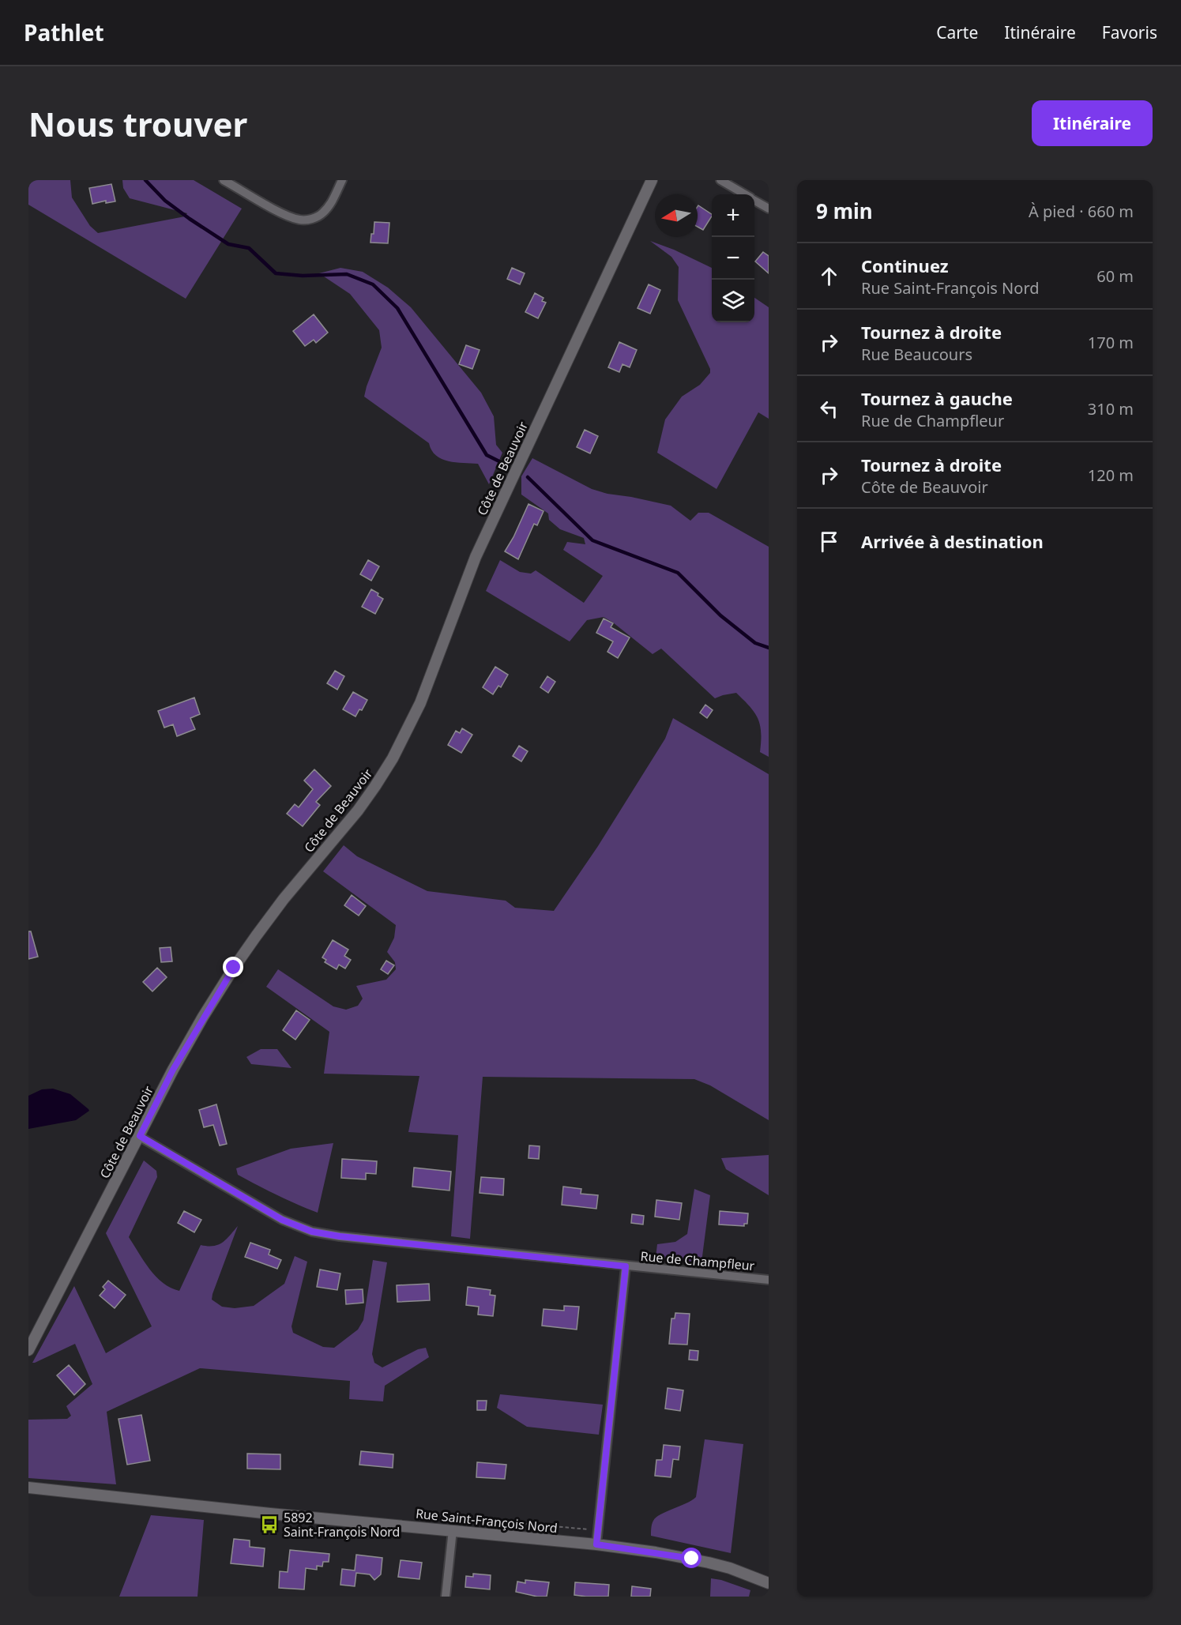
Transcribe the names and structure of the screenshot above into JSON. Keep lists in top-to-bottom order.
{
  "streets": {
    "street": ["Côte de Beauvoir", "Rue de Champfleur", "Rue Saint-François Nord"]
  },
  "crossings": [
    ["Côte de Beauvoir", "Rue de Champfleur"]
  ],
  "places": {
    "bus stop": ["5892 Saint-François Nord"]
  },
  "north": "left",
  "page": {
    "header": "Pathlet",
    "nav": ["Carte", "Itinéraire", "Favoris"],
    "buttons": "Itinéraire",
    "title": "Nous trouver",
    "heading": ["9 min", "À pied · 660 m"],
    "map_buttons": ["+", "−"],
    "list": [
      ["Continuez", "Rue Saint-François Nord", "60 m"],
      ["Tournez à droite", "Rue Beaucours", "170 m"],
      ["Tournez à gauche", "Rue de Champfleur", "310 m"],
      ["Tournez à droite", "Côte de Beauvoir", "120 m"],
      "Arrivée à destination"
    ]
  }
}
